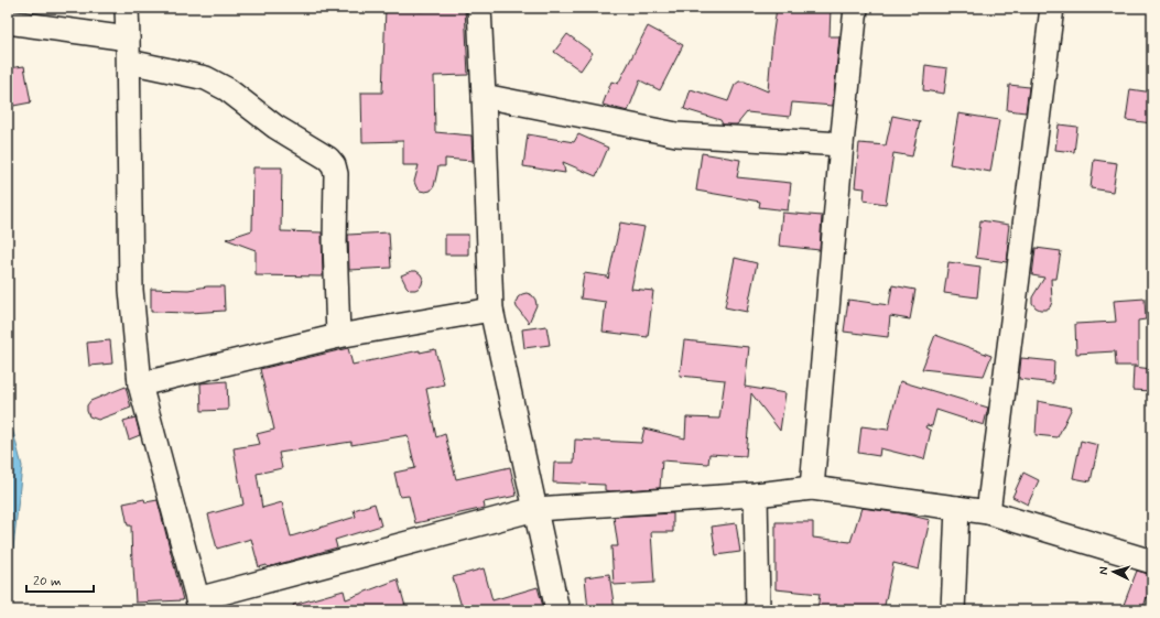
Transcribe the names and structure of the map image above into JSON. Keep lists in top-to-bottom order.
{
  "scale_bar": "20 m",
  "north": "left"
}
